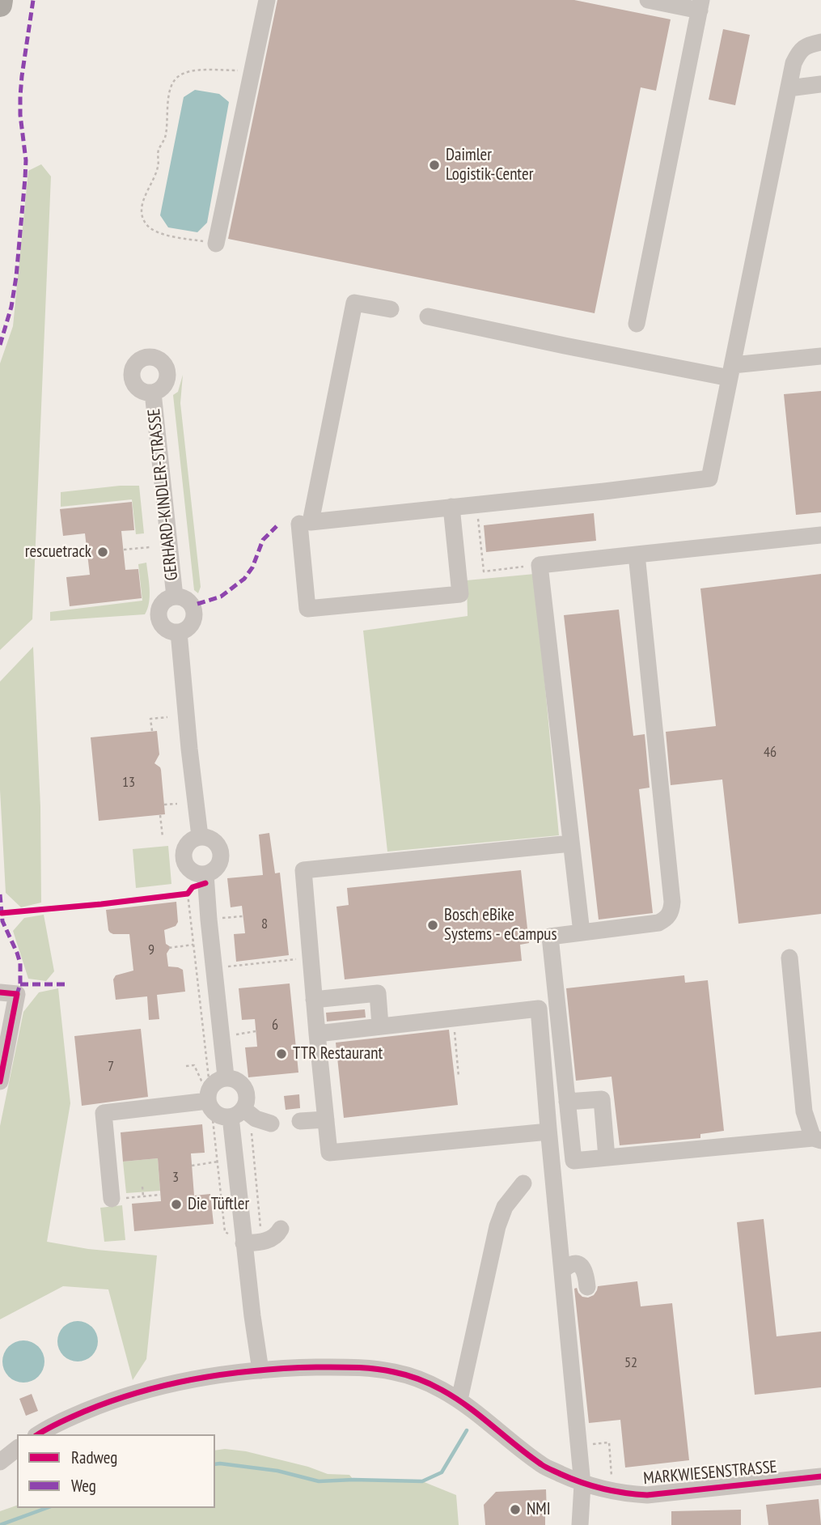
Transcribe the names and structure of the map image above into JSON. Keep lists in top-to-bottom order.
{
  "streets": {
    "street": ["GERHARD-KINDLER-STRASSE", "MARKWIESENSTRASSE"]
  },
  "places": [
    "Daimler Logistik-Center",
    "rescuetrack",
    "Bosch eBike Systems - eCampus",
    "TTR Restaurant",
    "Die Tüftler",
    "NMI"
  ],
  "house_numbers": [
    "46",
    "13",
    "8",
    "9",
    "6",
    "7",
    "3",
    "52"
  ],
  "legend": ["Radweg", "Weg"]
}
